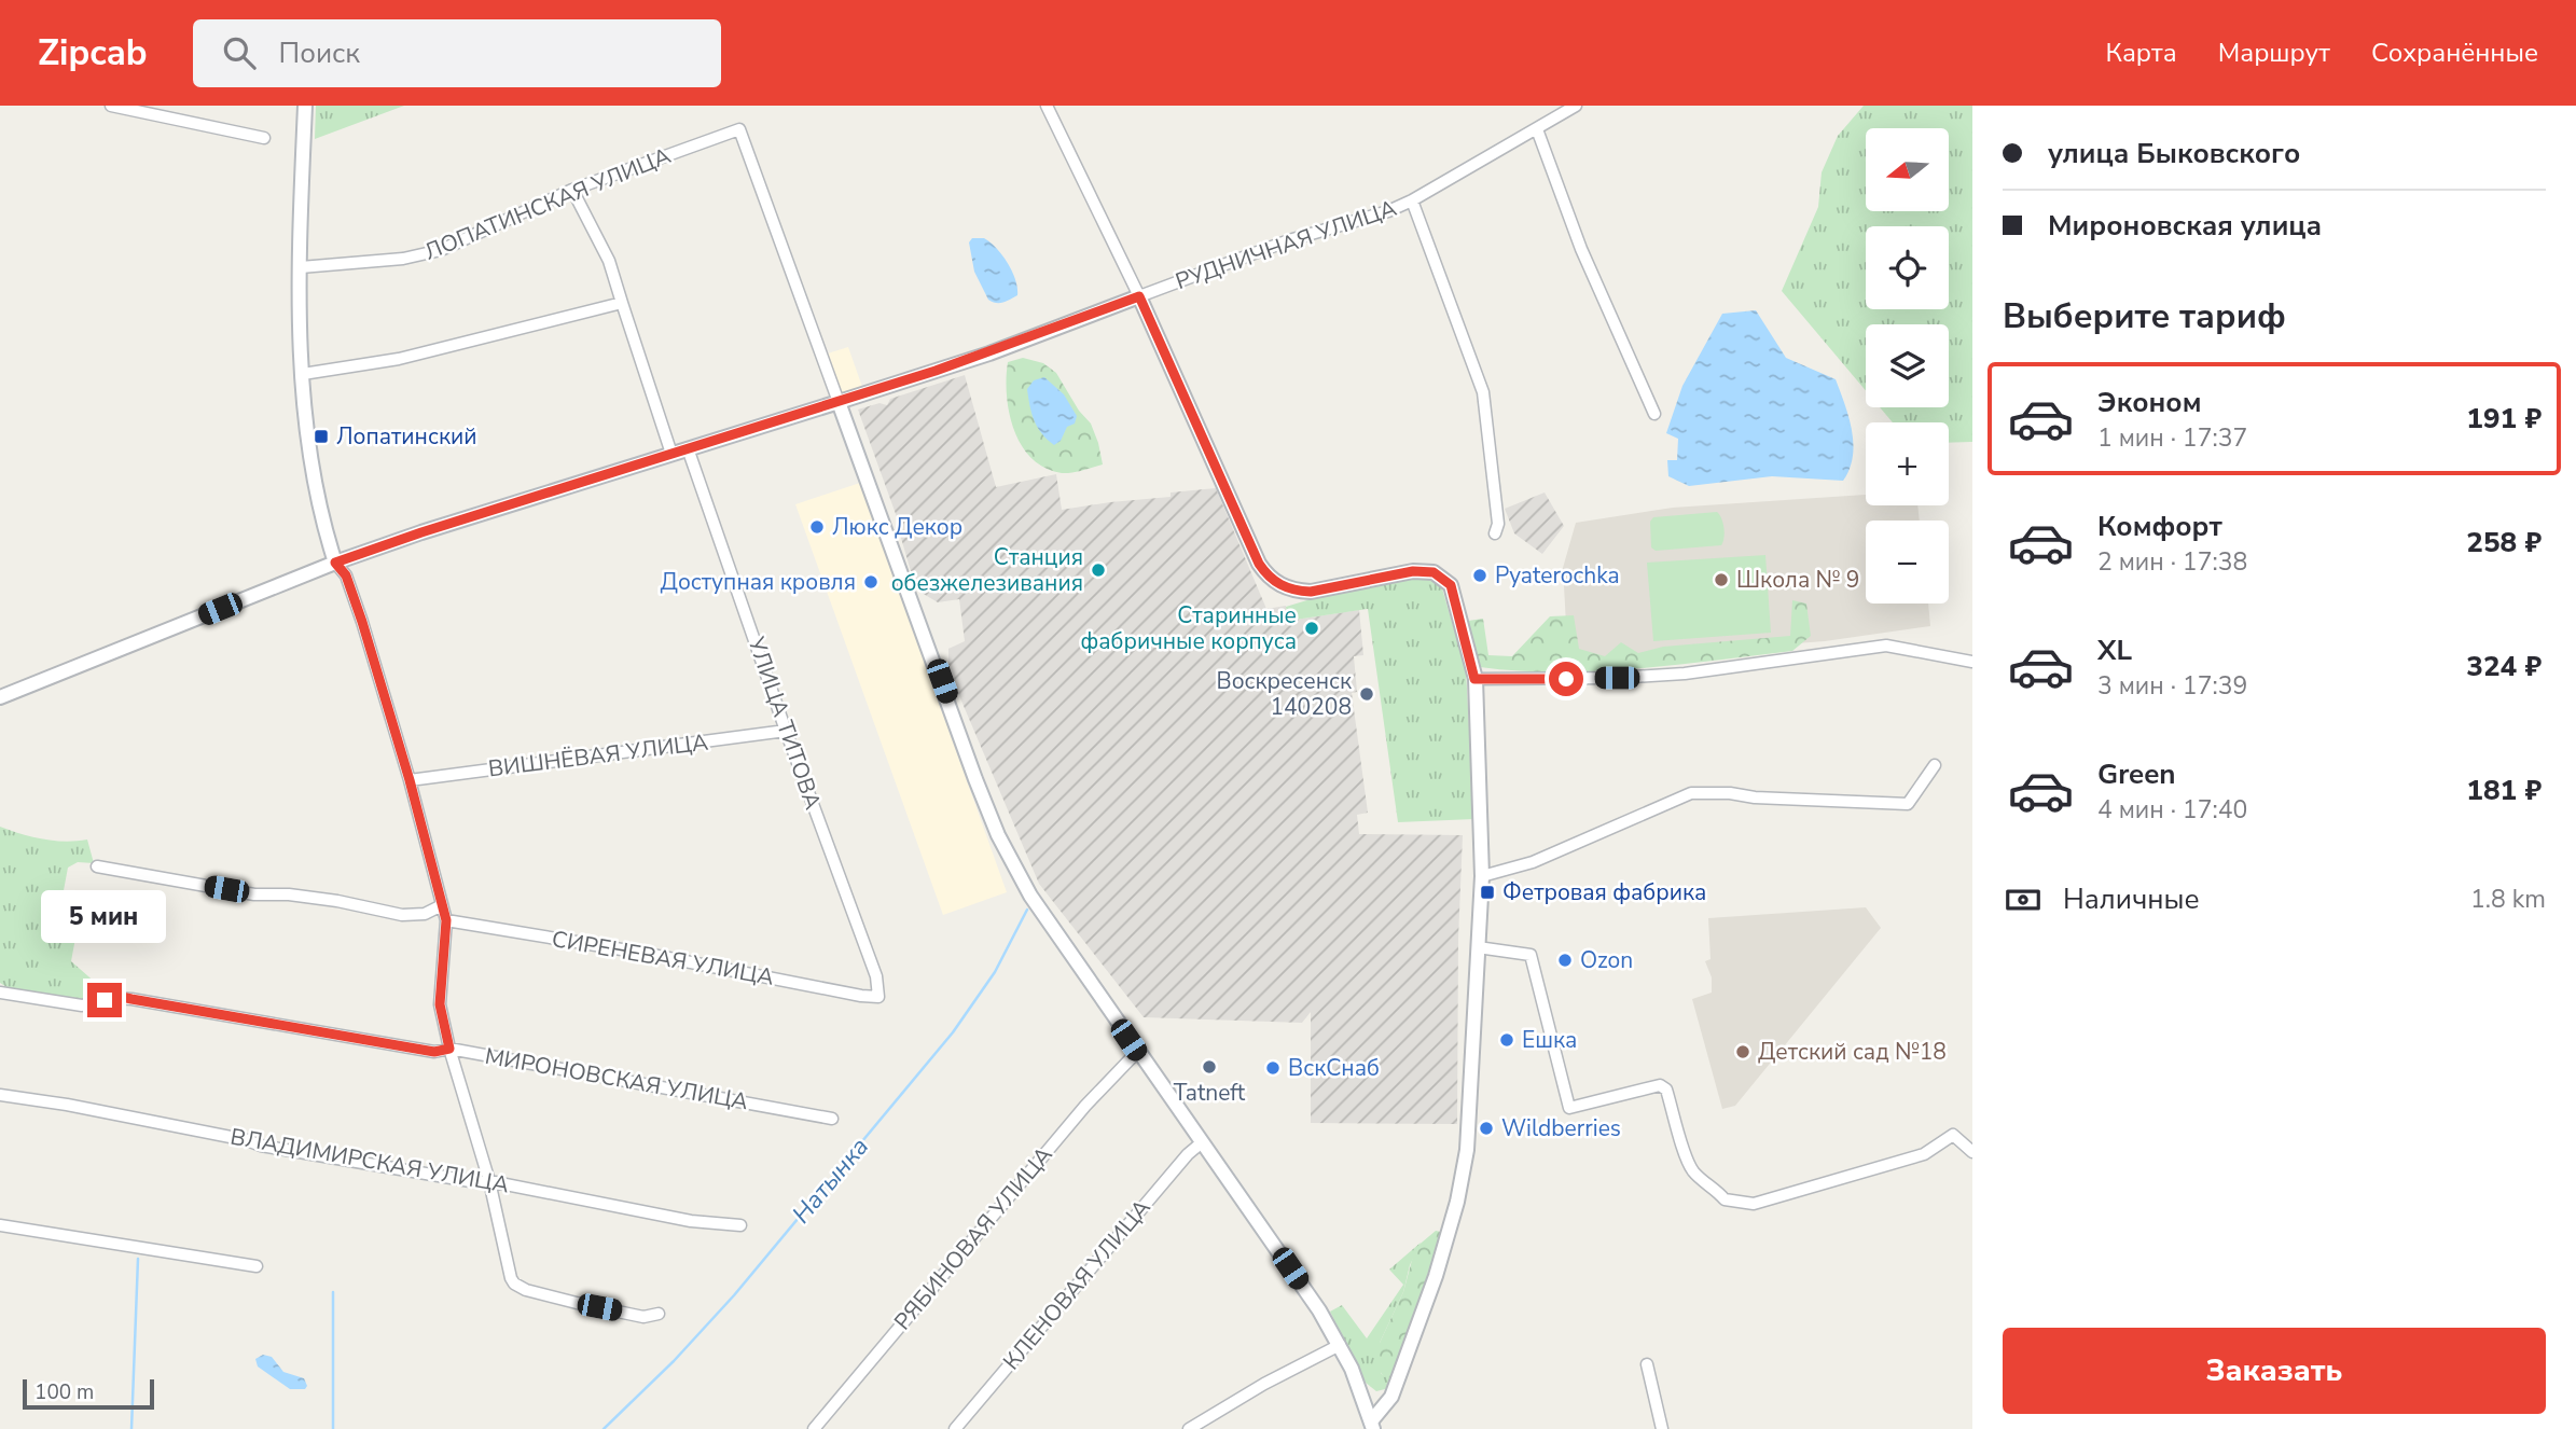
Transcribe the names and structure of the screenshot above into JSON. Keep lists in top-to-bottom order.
{
  "streets": {
    "main road": ["ЛОПАТИНСКАЯ УЛИЦА", "РУДНИЧНАЯ УЛИЦА"],
    "street": [
      "УЛИЦА ТИТОВА",
      "ВИШНЁВАЯ УЛИЦА",
      "СИРЕНЕВАЯ УЛИЦА",
      "МИРОНОВСКАЯ УЛИЦА",
      "ВЛАДИМИРСКАЯ УЛИЦА",
      "РЯБИНОВАЯ УЛИЦА",
      "КЛЕНОВАЯ УЛИЦА"
    ]
  },
  "crossings": [
    ["ЛОПАТИНСКАЯ УЛИЦА", "РУДНИЧНАЯ УЛИЦА"],
    ["ЛОПАТИНСКАЯ УЛИЦА", "РЯБИНОВАЯ УЛИЦА"],
    ["ЛОПАТИНСКАЯ УЛИЦА", "КЛЕНОВАЯ УЛИЦА"],
    ["РУДНИЧНАЯ УЛИЦА", "УЛИЦА ТИТОВА"],
    ["УЛИЦА ТИТОВА", "ВИШНЁВАЯ УЛИЦА"],
    ["УЛИЦА ТИТОВА", "СИРЕНЕВАЯ УЛИЦА"]
  ],
  "water": ["Натынка"],
  "places": {
    "transit": ["Лопатинский", "Фетровая фабрика"],
    "other": [
      "Люкс Декор",
      "Станция обезжелезивания",
      "Pyaterochka",
      "Школа № 9",
      "Доступная кровля",
      "Старинные фабричные корпуса",
      "Воскресенск 140208",
      "Ozon",
      "Ешка",
      "Детский сад №18",
      "Tatneft",
      "ВскСнаб",
      "Wildberries"
    ]
  },
  "scale_bar": "100 m",
  "north": "left",
  "page": {
    "header": "Zipcab",
    "search": "Поиск",
    "nav": ["Карта", "Маршрут", "Сохранённые"],
    "banner": ["улица Быковского", "Мироновская улица"],
    "map_buttons": ["+", "−"],
    "heading": "Выберите тариф",
    "list": [
      {
        "name": "Эконом",
        "note": "1 мин · 17:37",
        "value": "191 ₽"
      },
      {
        "name": "Комфорт",
        "note": "2 мин · 17:38",
        "value": "258 ₽"
      },
      {
        "name": "XL",
        "note": "3 мин · 17:39",
        "value": "324 ₽"
      },
      {
        "name": "Green",
        "note": "4 мин · 17:40",
        "value": "181 ₽"
      }
    ],
    "pay": ["Наличные", "1.8 km"],
    "bubble": "5 мин",
    "buttons": "Заказать",
    "scale": "100 m"
  }
}
